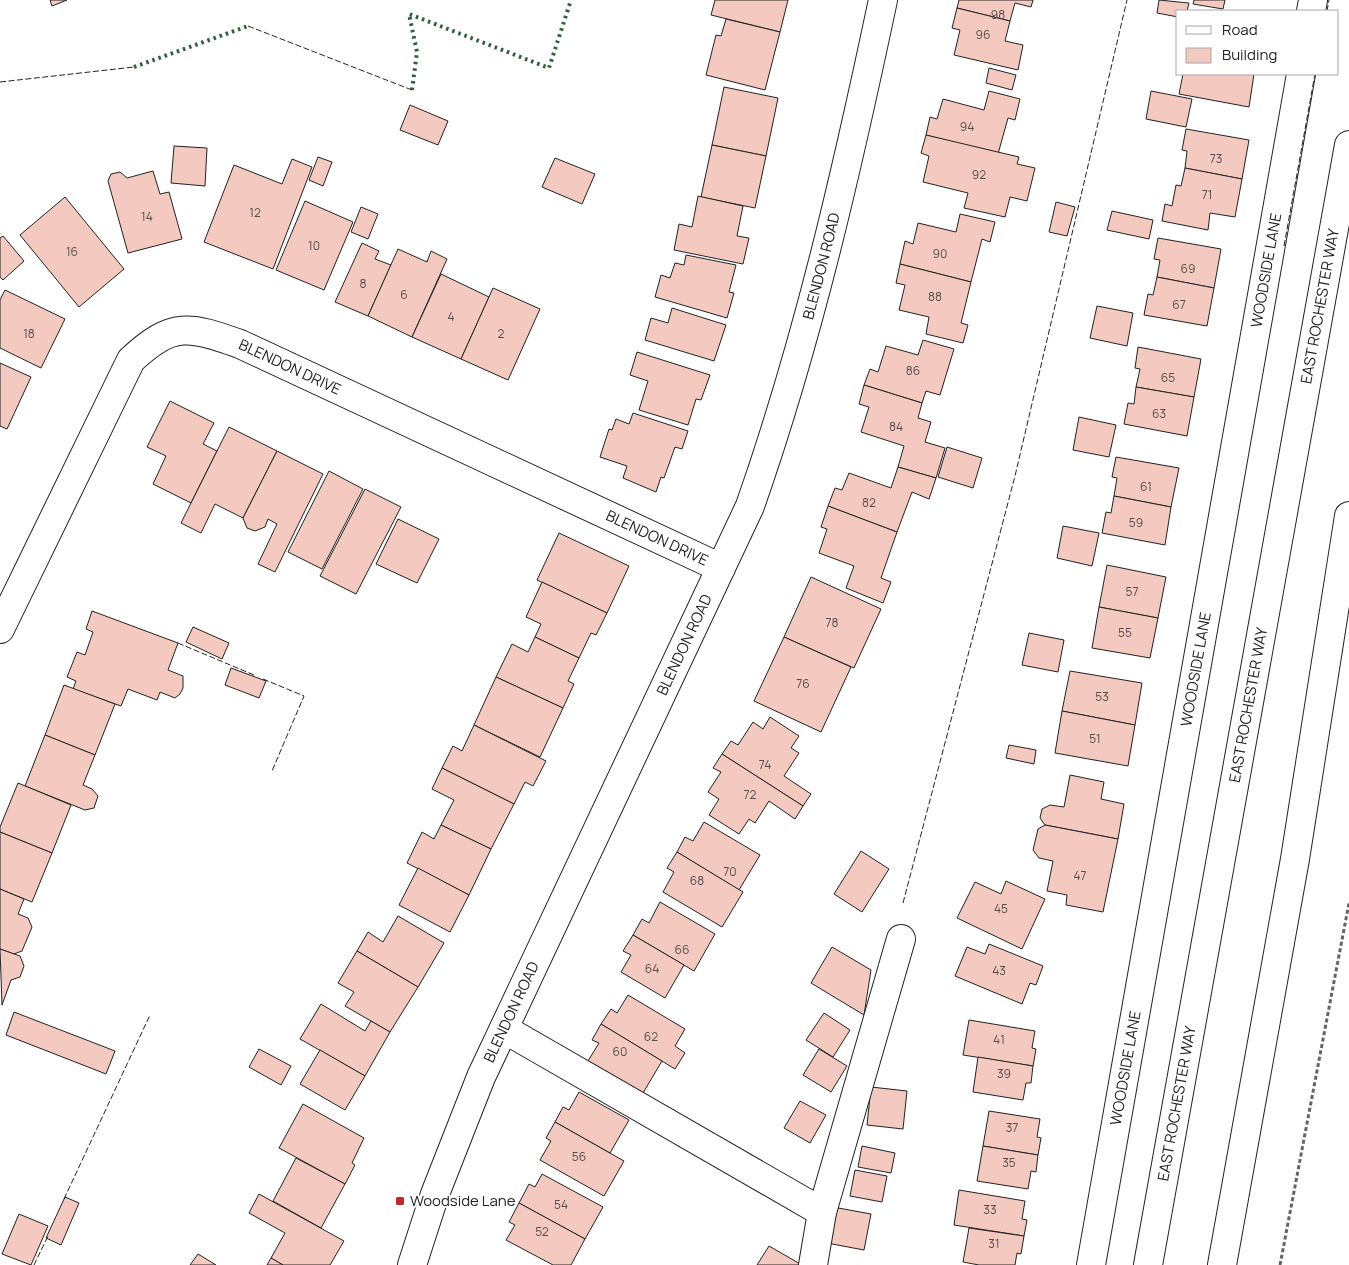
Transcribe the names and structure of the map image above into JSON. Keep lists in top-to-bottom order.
{
  "streets": {
    "main road": [
      "BLENDON ROAD",
      "WOODSIDE LANE",
      "EAST ROCHESTER WAY",
      "BLENDON DRIVE"
    ]
  },
  "crossings": [
    ["BLENDON ROAD", "BLENDON DRIVE"]
  ],
  "places": {
    "transit": ["Woodside Lane"]
  },
  "house_numbers": [
    "98",
    "96",
    "94",
    "73",
    "92",
    "71",
    "12",
    "14",
    "10",
    "16",
    "90",
    "69",
    "8",
    "6",
    "88",
    "67",
    "4",
    "18",
    "2",
    "86",
    "65",
    "63",
    "84",
    "61",
    "82",
    "59",
    "57",
    "78",
    "55",
    "76",
    "53",
    "51",
    "74",
    "72",
    "70",
    "47",
    "68",
    "45",
    "66",
    "64",
    "43",
    "62",
    "41",
    "60",
    "39",
    "37",
    "56",
    "35",
    "54",
    "33",
    "52",
    "31"
  ],
  "legend": ["Road", "Building"]
}
